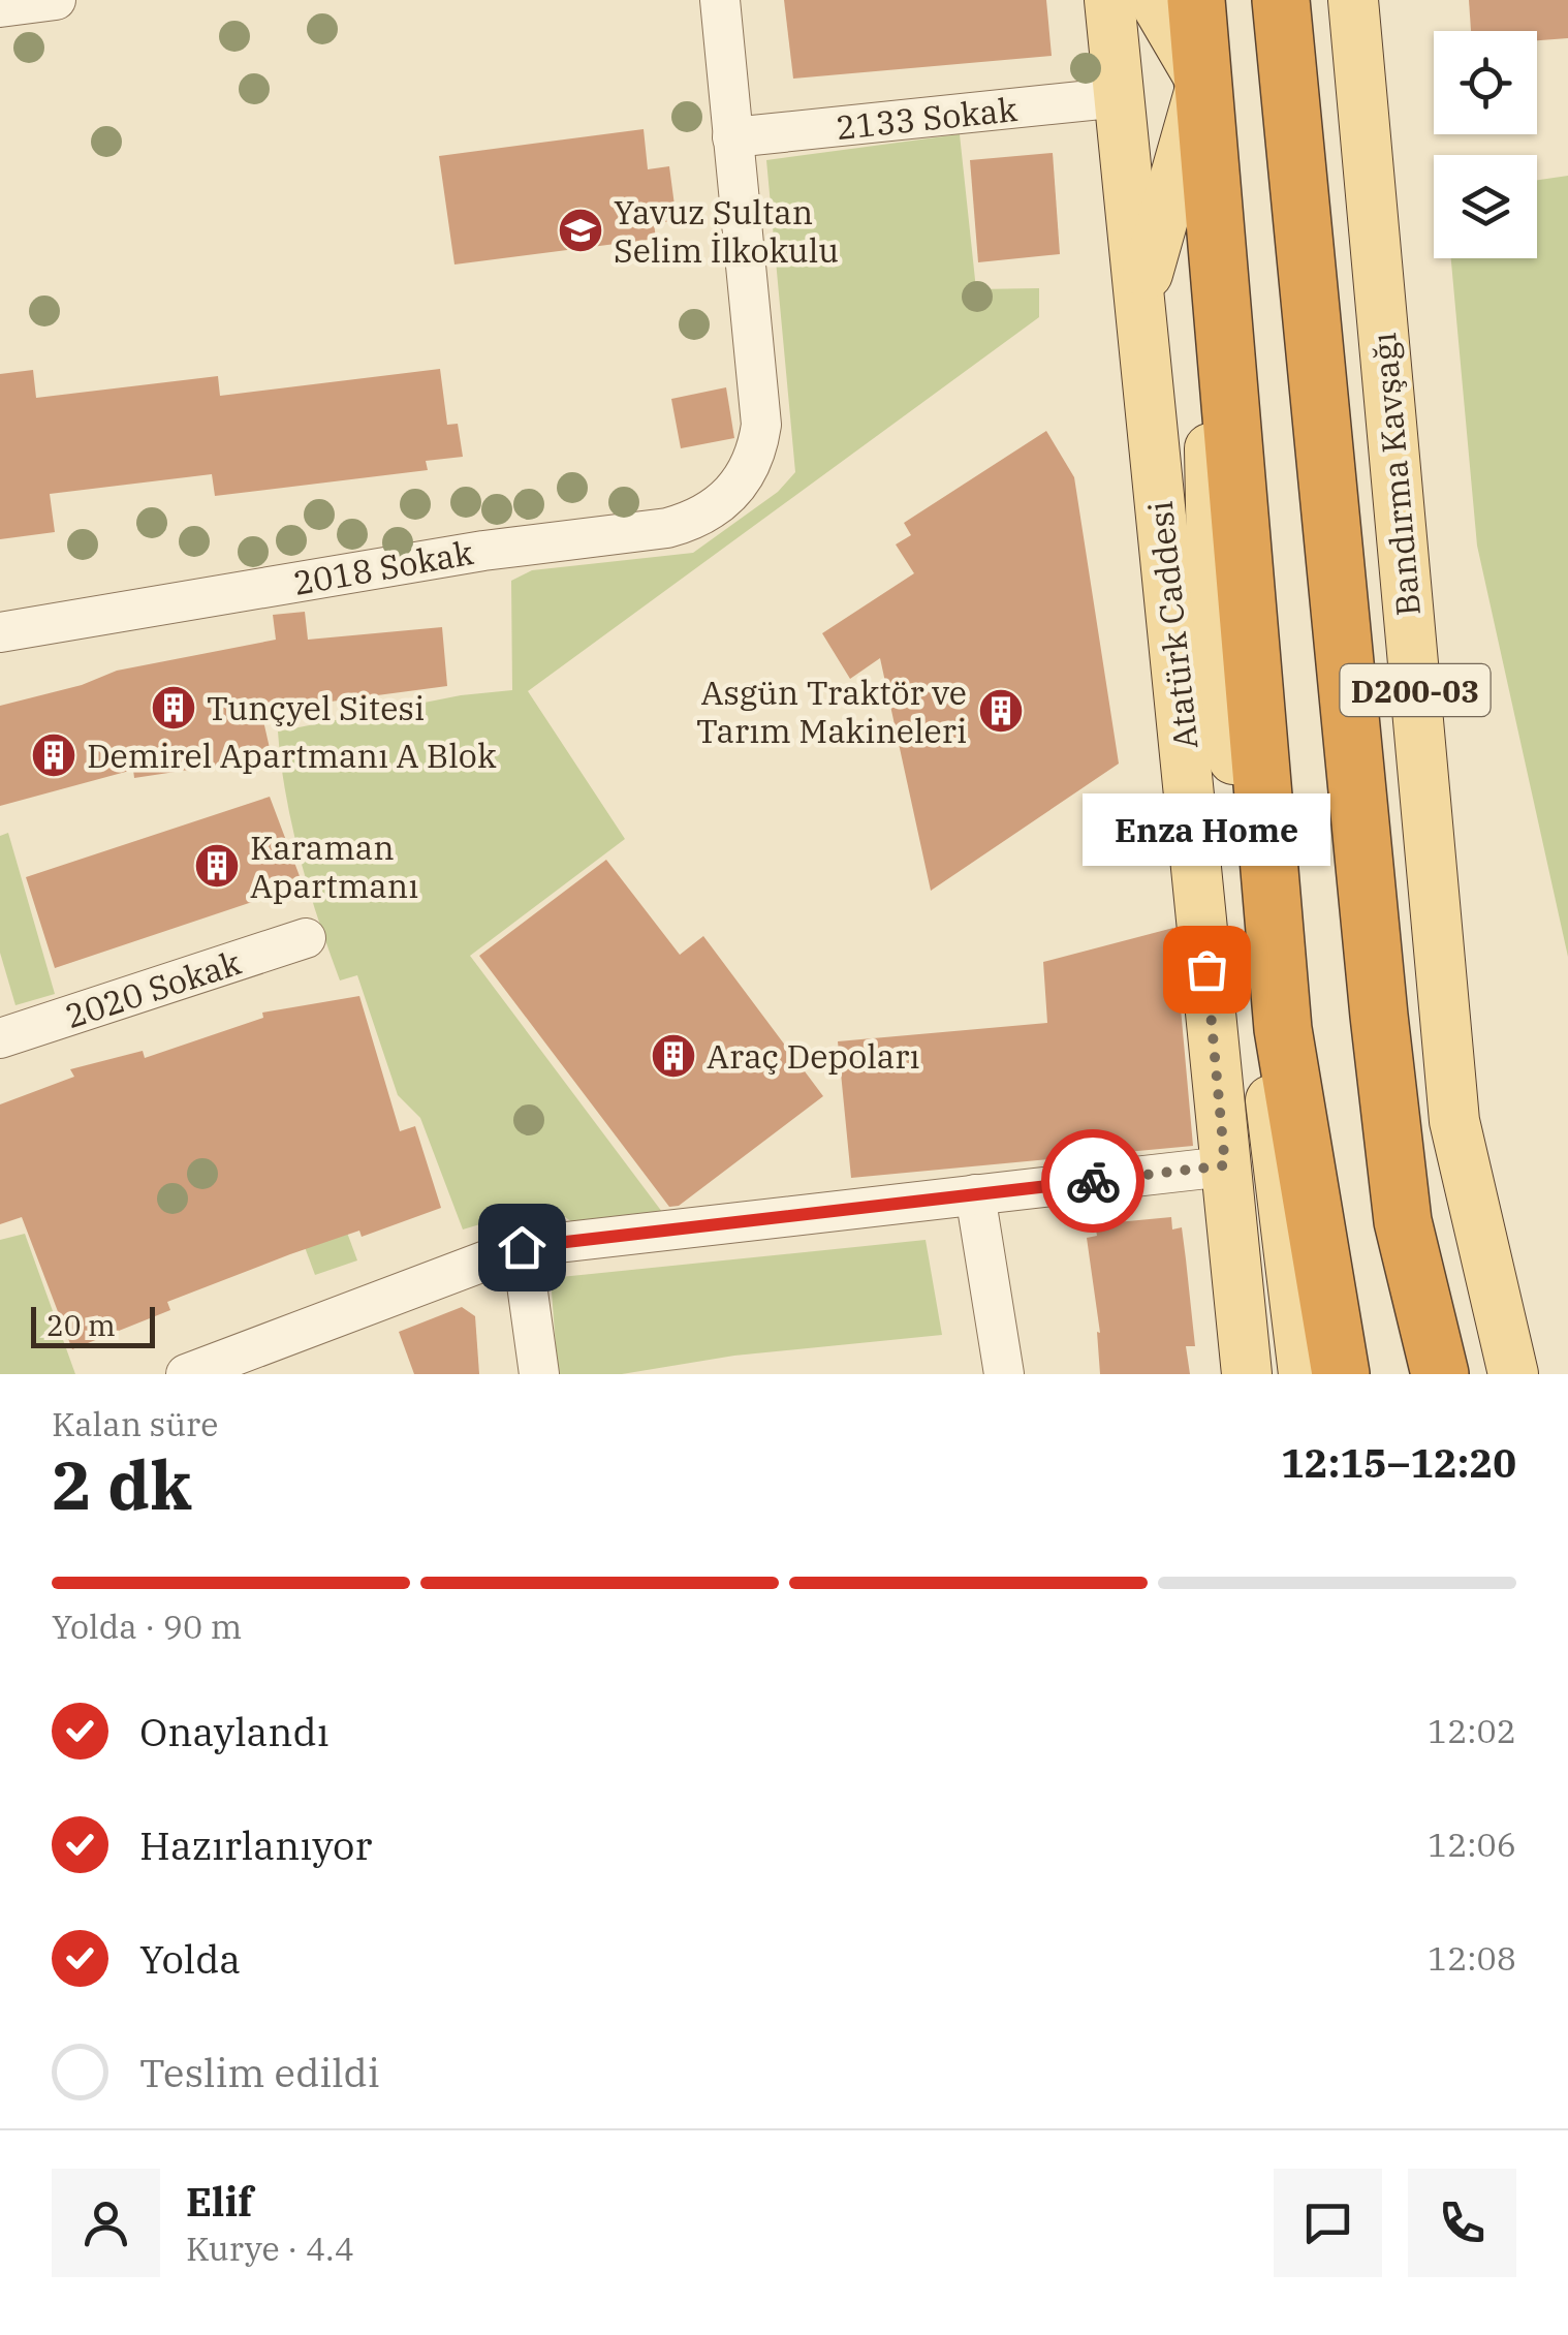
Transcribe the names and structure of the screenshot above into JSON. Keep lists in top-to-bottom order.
{
  "streets": {
    "highway": ["D200-03"],
    "main road": ["Bandırma Kavşağı", "Atatürk Caddesi"],
    "street": ["2133 Sokak", "2018 Sokak", "2020 Sokak"]
  },
  "crossings": [
    ["2133 Sokak", "2018 Sokak"],
    ["2133 Sokak", "Atatürk Caddesi"],
    ["Bandırma Kavşağı", "D200-03"]
  ],
  "places": {
    "school or university": ["Yavuz Sultan Selim İlkokulu"],
    "building": [
      "Tunçyel Sitesi",
      "Asgün Traktör ve Tarım Makineleri",
      "Demirel Apartmanı A Blok",
      "Karaman Apartmanı",
      "Araç Depoları"
    ],
    "other": ["Enza Home"]
  },
  "scale_bar": "20 m",
  "page": {
    "bubble": "Enza Home",
    "scale": "20 m",
    "heading": ["2 dk", "Kalan süre", "12:15–12:20"],
    "panel": ["Elif", "Kurye · 4.4"],
    "bar": "Yolda · 90 m",
    "list": [
      ["Onaylandı", "12:02"],
      ["Hazırlanıyor", "12:06"],
      ["Yolda", "12:08"],
      "Teslim edildi"
    ]
  }
}
